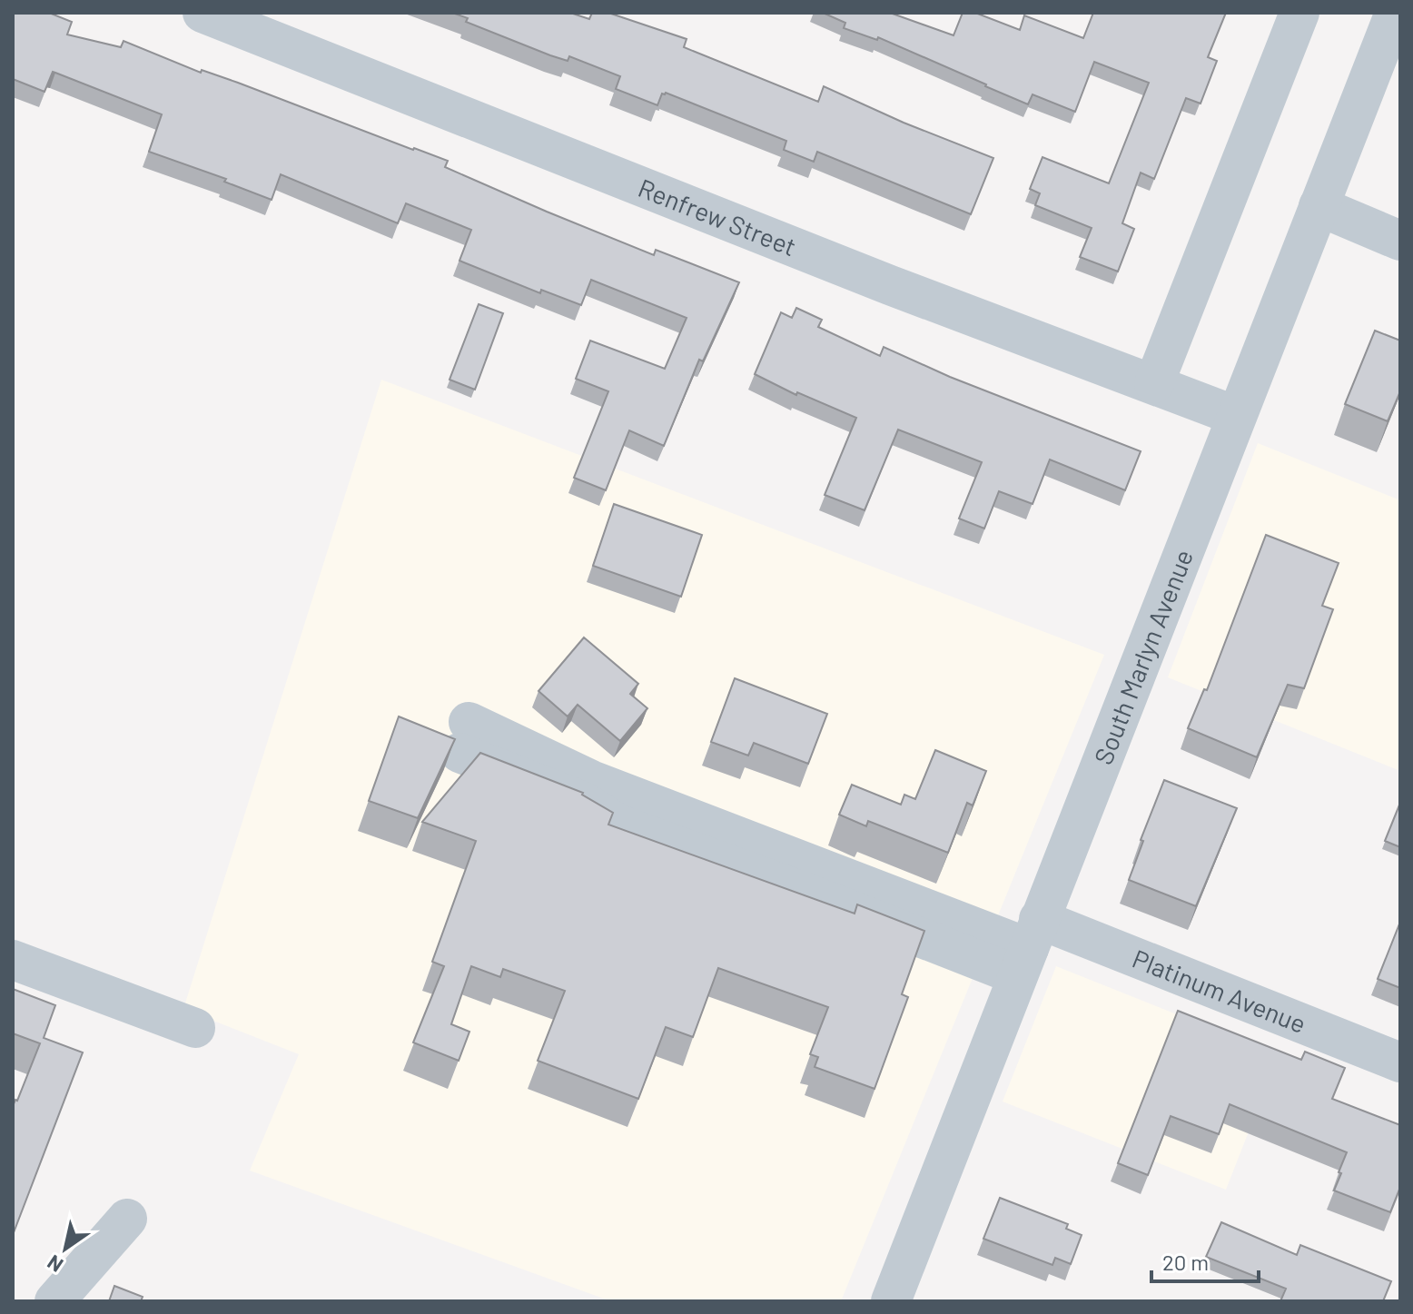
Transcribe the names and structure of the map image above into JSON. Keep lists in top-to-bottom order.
{
  "streets": {
    "street": ["Renfrew Street", "South Marlyn Avenue", "Platinum Avenue"]
  },
  "crossings": [
    ["Renfrew Street", "South Marlyn Avenue"],
    ["South Marlyn Avenue", "Platinum Avenue"]
  ],
  "scale_bar": "20 m",
  "north": "bottom left"
}
